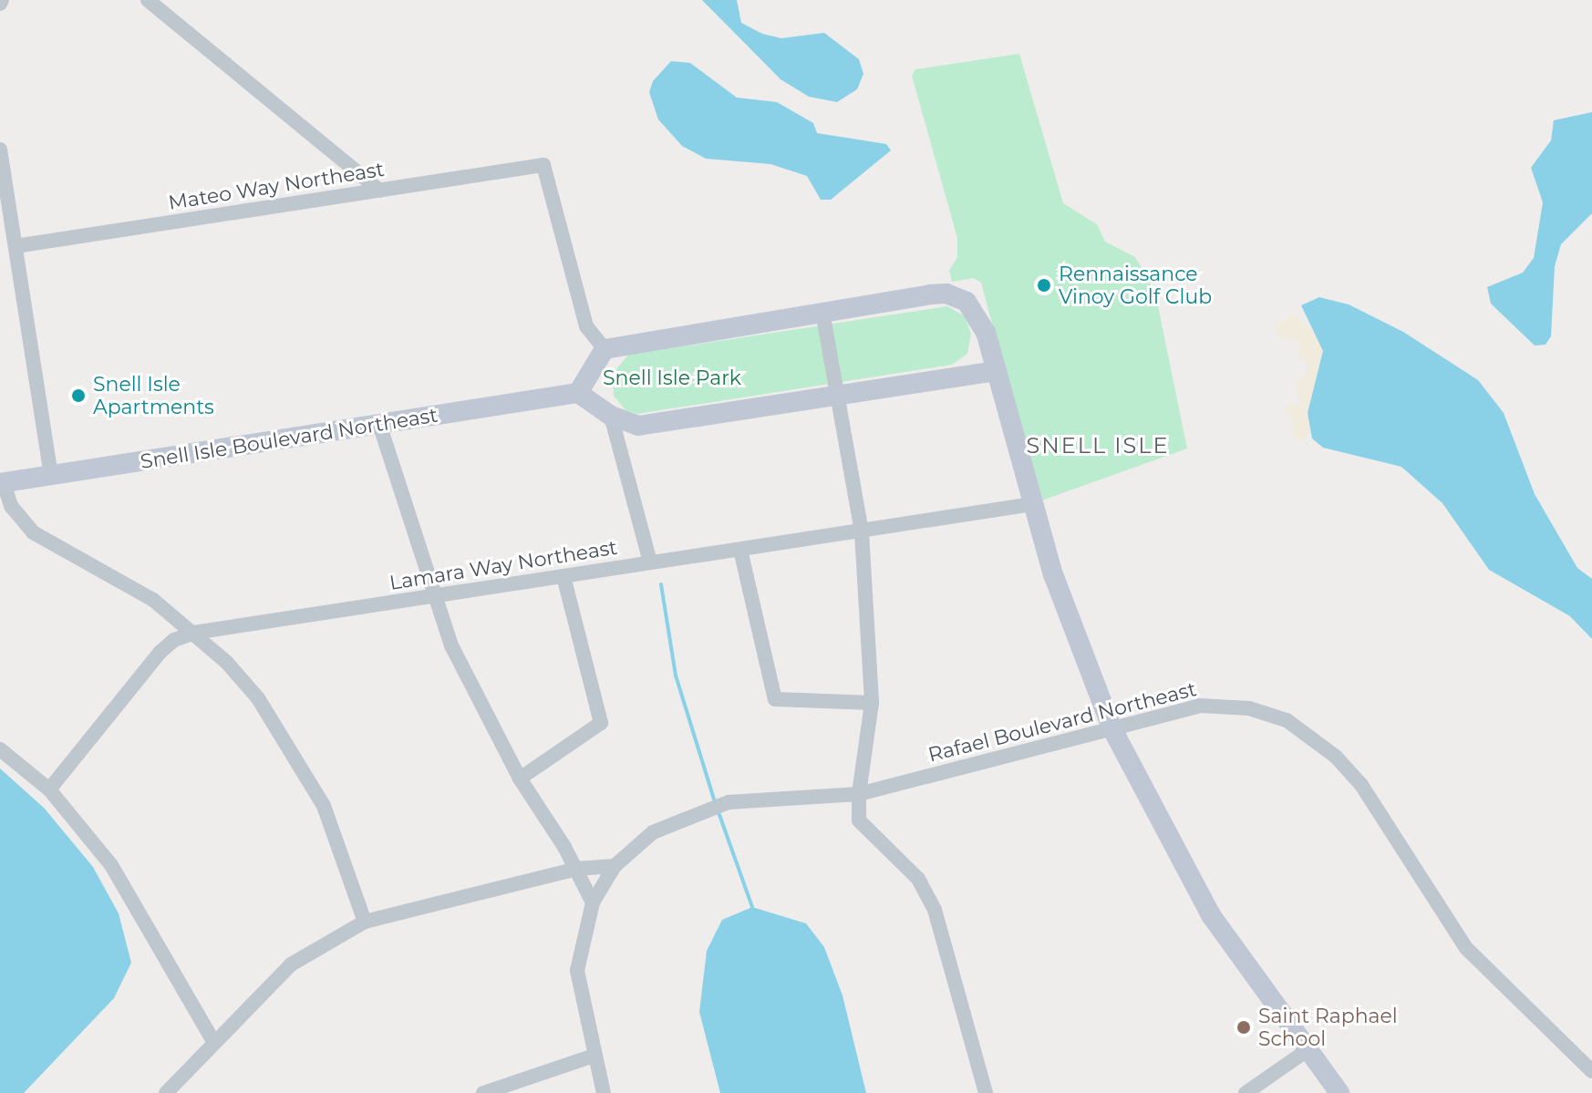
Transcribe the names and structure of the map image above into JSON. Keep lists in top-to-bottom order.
{
  "streets": {
    "street": [
      "Mateo Way Northeast",
      "Snell Isle Boulevard Northeast",
      "Lamara Way Northeast",
      "Rafael Boulevard Northeast"
    ]
  },
  "districts": ["SNELL ISLE"],
  "parks": ["Snell Isle Park"],
  "places": ["Rennaissance Vinoy Golf Club", "Snell Isle Apartments", "Saint Raphael School"]
}
